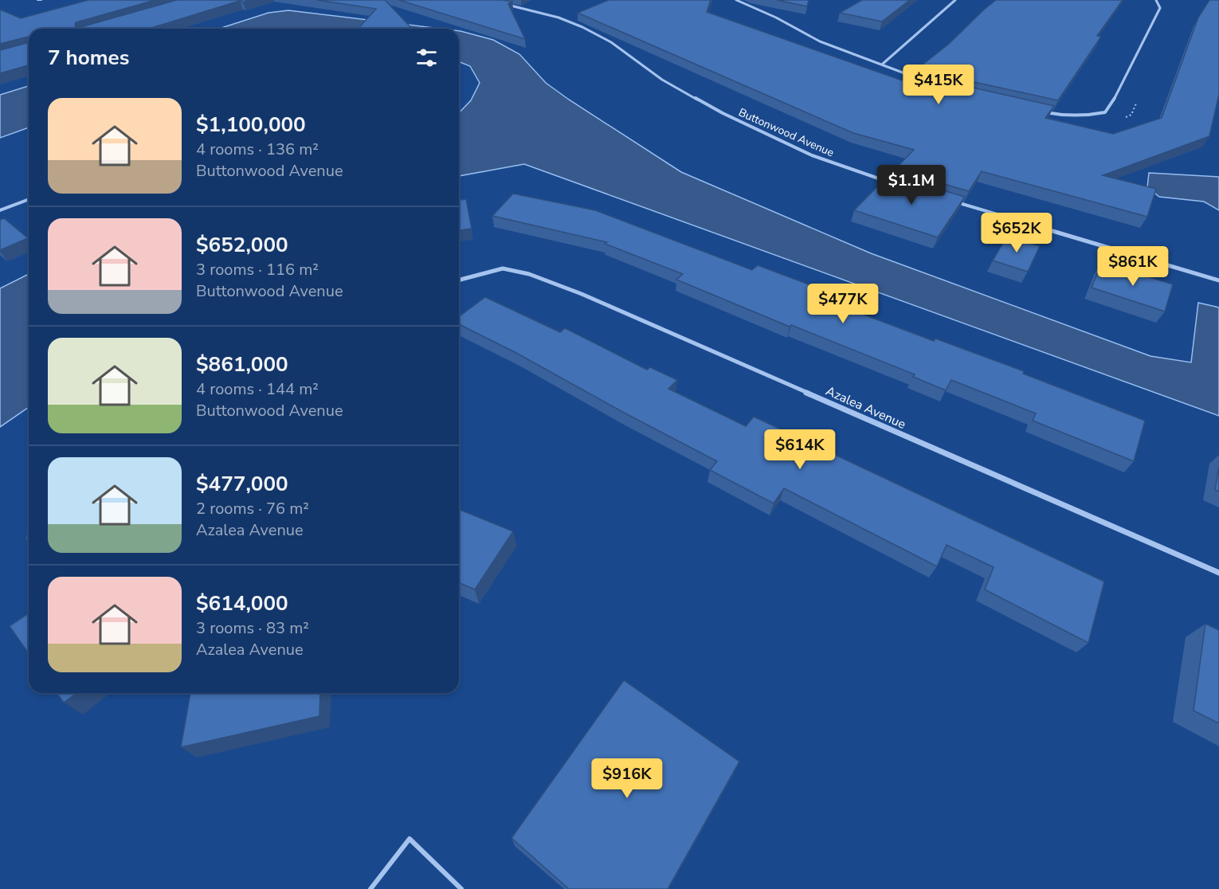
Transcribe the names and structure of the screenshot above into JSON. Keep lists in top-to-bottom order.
{
  "streets": {
    "street": ["Buttonwood Avenue", "Azalea Avenue"]
  },
  "page": {
    "heading": "7 homes",
    "price": [
      "$415K",
      "$1.1M",
      "$652K",
      "$861K",
      "$477K",
      "$614K",
      "$916K"
    ],
    "list": [
      {
        "name": "$1,100,000",
        "note": "4 rooms · 136 m² · Buttonwood Avenue"
      },
      {
        "name": "$652,000",
        "note": "3 rooms · 116 m² · Buttonwood Avenue"
      },
      {
        "name": "$861,000",
        "note": "4 rooms · 144 m² · Buttonwood Avenue"
      },
      {
        "name": "$477,000",
        "note": "2 rooms · 76 m² · Azalea Avenue"
      },
      {
        "name": "$614,000",
        "note": "3 rooms · 83 m² · Azalea Avenue"
      }
    ]
  }
}
